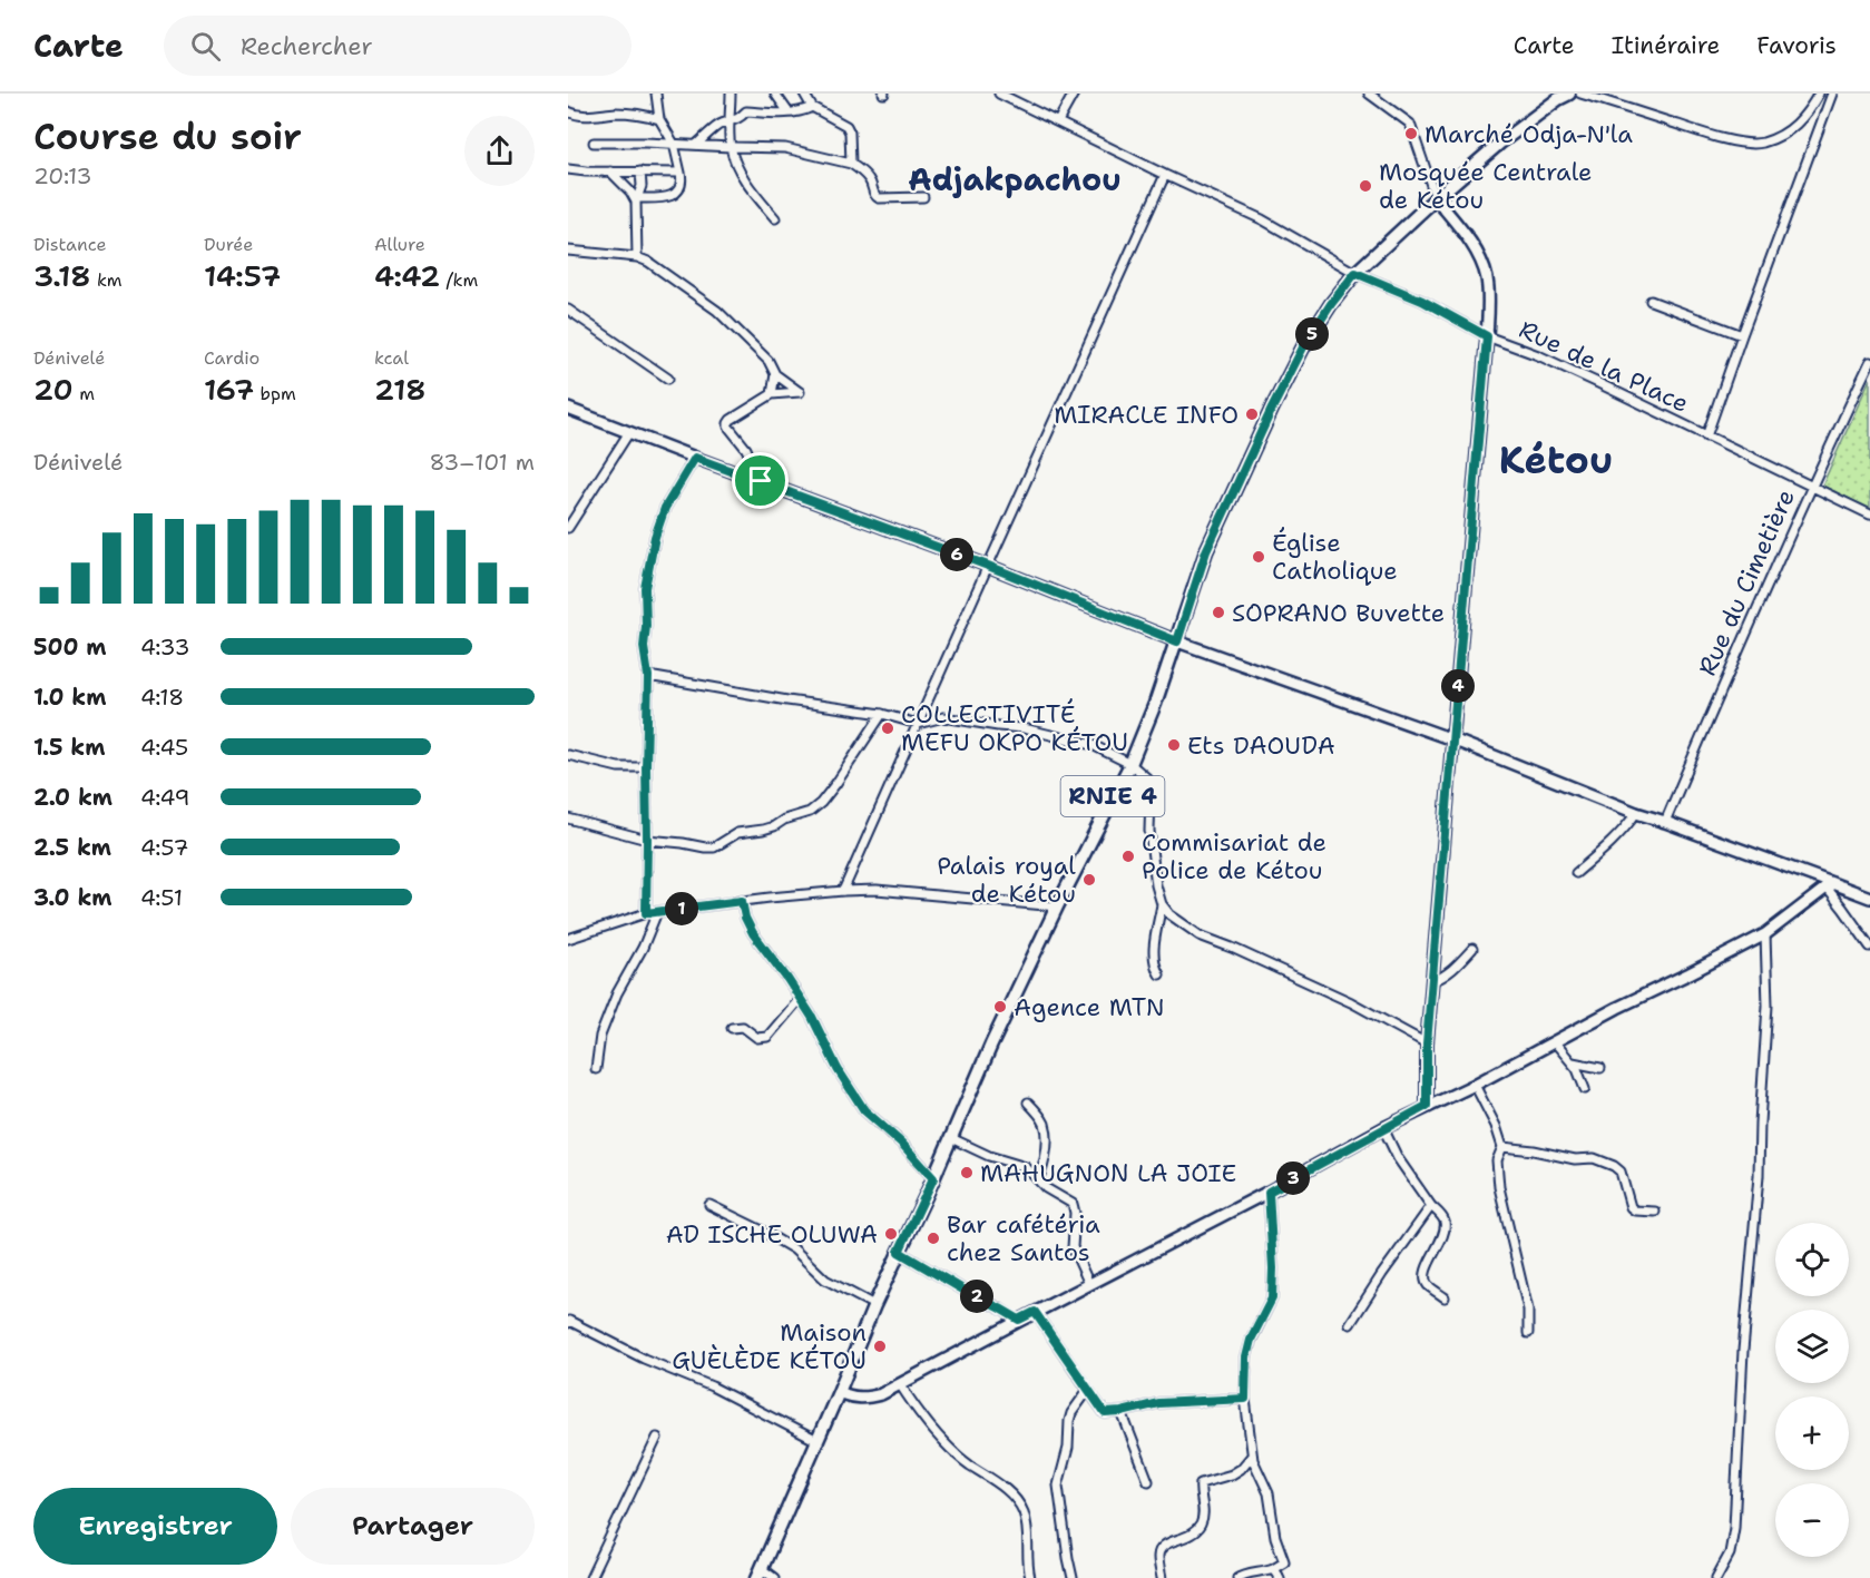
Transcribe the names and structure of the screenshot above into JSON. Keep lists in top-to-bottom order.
{
  "streets": {
    "main road": ["RNIE 4"],
    "street": ["Rue de la Place", "Rue du Cimetière"]
  },
  "crossings": [
    ["Rue de la Place", "Rue du Cimetière"],
    ["Rue de la Place", "RNIE 4"]
  ],
  "districts": ["Adjakpachou", "Kétou"],
  "places": [
    "Marché Odja-N'la",
    "Mosquée Centrale de Kétou",
    "MIRACLE INFO",
    "Église Catholique",
    "SOPRANO Buvette",
    "COLLECTIVITÉ MEFU OKPO KÉTOU",
    "Ets DAOUDA",
    "Commisariat de Police de Kétou",
    "Palais royal de Kétou",
    "Agence MTN",
    "MAHUGNON LA JOIE",
    "AD ISCHE OLUWA",
    "Bar cafétéria chez Santos",
    "Maison GUÈLÈDE KÉTOU"
  ],
  "page": {
    "header": "Carte",
    "search": "Rechercher",
    "nav": ["Carte", "Itinéraire", "Favoris"],
    "heading": ["Course du soir", "20:13"],
    "stats": [
      ["Distance", "3.18 km"],
      ["Durée", "14:57"],
      ["Allure", "4:42 /km"],
      ["Dénivelé", "20 m"],
      ["Cardio", "167 bpm"],
      ["kcal", "218"]
    ],
    "pins": [
      "5",
      "6",
      "4",
      "1",
      "3",
      "2"
    ],
    "chart": ["Dénivelé", "83–101 m"],
    "list": [
      {
        "name": "500 m",
        "note": "4:33"
      },
      {
        "name": "1.0 km",
        "note": "4:18"
      },
      {
        "name": "1.5 km",
        "note": "4:45"
      },
      {
        "name": "2.0 km",
        "note": "4:49"
      },
      {
        "name": "2.5 km",
        "note": "4:57"
      },
      {
        "name": "3.0 km",
        "note": "4:51"
      }
    ],
    "map_buttons": ["+", "−"],
    "buttons": ["Enregistrer", "Partager"]
  }
}
